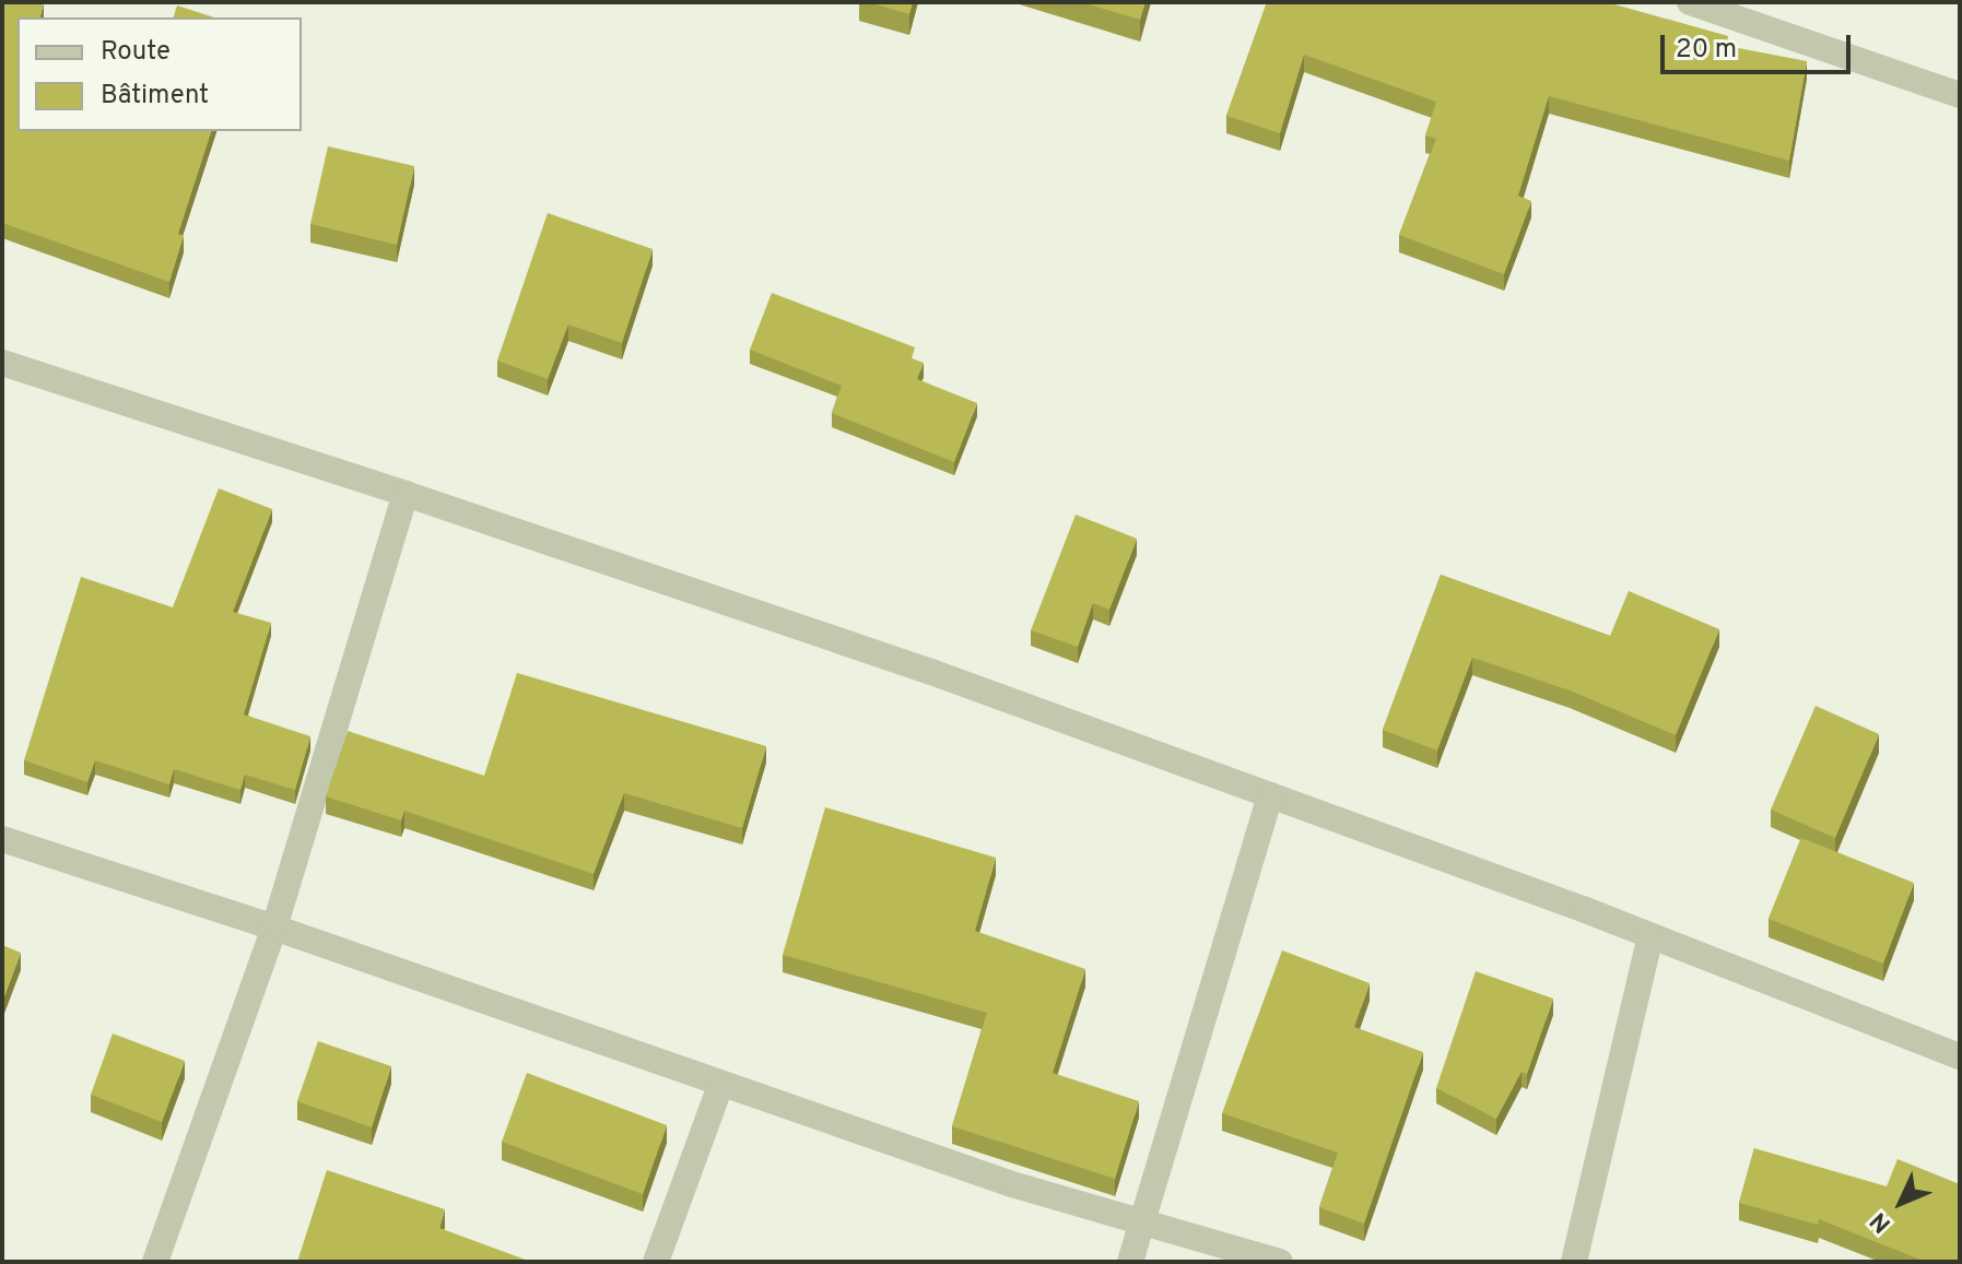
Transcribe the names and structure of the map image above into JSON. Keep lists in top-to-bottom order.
{
  "legend": ["Route", "Bâtiment"],
  "scale_bar": "20 m",
  "north": "bottom left"
}
